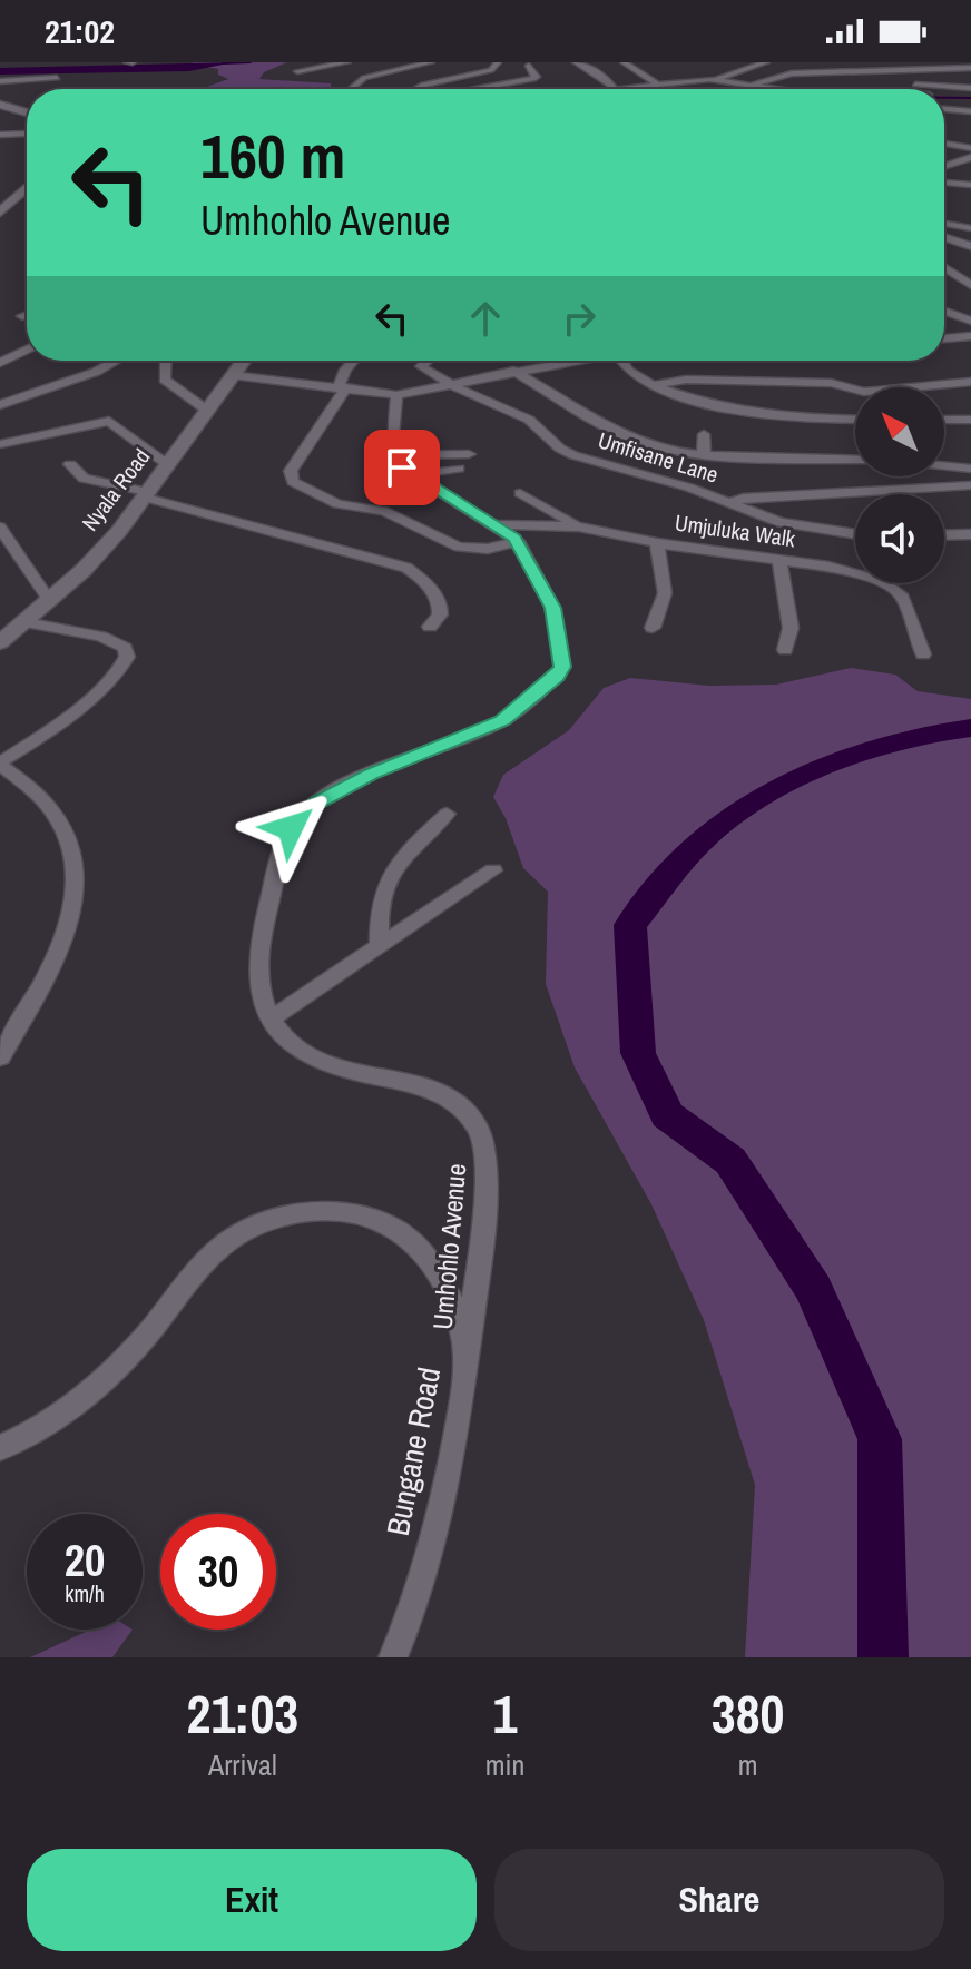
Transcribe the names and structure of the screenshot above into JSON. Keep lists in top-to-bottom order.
{
  "streets": {
    "street": [
      "Umfisane Lane",
      "Nyala Road",
      "Umjuluka Walk",
      "Umhohlo Avenue",
      "Bungane Road"
    ]
  },
  "crossings": [
    ["Umjuluka Walk", "Umhohlo Avenue"],
    ["Umhohlo Avenue", "Bungane Road"]
  ],
  "north": "top left",
  "page": {
    "status": "21:02",
    "turn": ["160 m", "Umhohlo Avenue"],
    "speed": "20 km/h",
    "limit": "30",
    "eta": [
      "21:03",
      "Arrival",
      "1",
      "min",
      "380",
      "m"
    ],
    "buttons": ["Exit", "Share"]
  }
}
